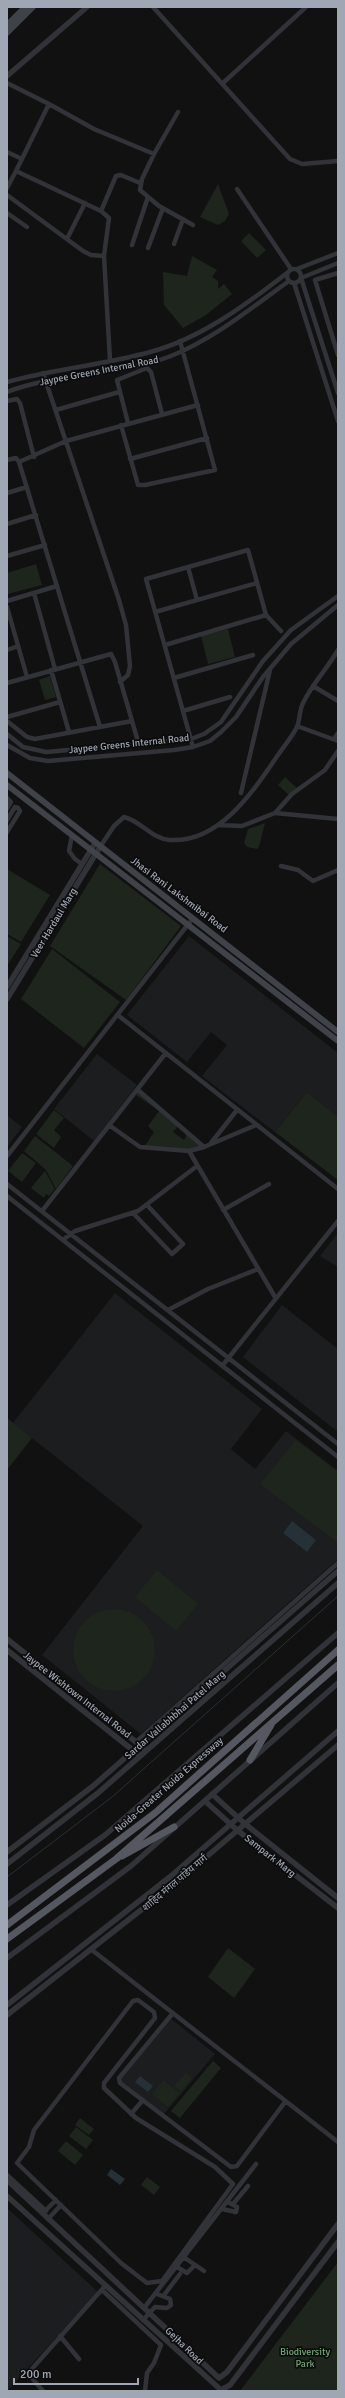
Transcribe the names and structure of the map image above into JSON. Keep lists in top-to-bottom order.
{
  "streets": {
    "highway": ["Noida-Greater Noida Expressway"],
    "main road": ["Jhasi Rani Lakshmibai Road"],
    "street": [
      "Jaypee Greens Internal Road",
      "Veer Hardaul Marg",
      "Jaypee Wishtown Internal Road",
      "Sardar Vallabhbhai Patel Marg",
      "Sampark Marg",
      "शाहिद मंगल पांडेय मार्ग",
      "Gejha Road"
    ]
  },
  "crossings": [
    ["Jhasi Rani Lakshmibai Road", "Veer Hardaul Marg"],
    ["Jaypee Wishtown Internal Road", "Sardar Vallabhbhai Patel Marg"],
    ["Sampark Marg", "शाहिद मंगल पांडेय मार्ग"]
  ],
  "parks": ["Biodiversity Park"],
  "scale_bar": "200 m"
}
